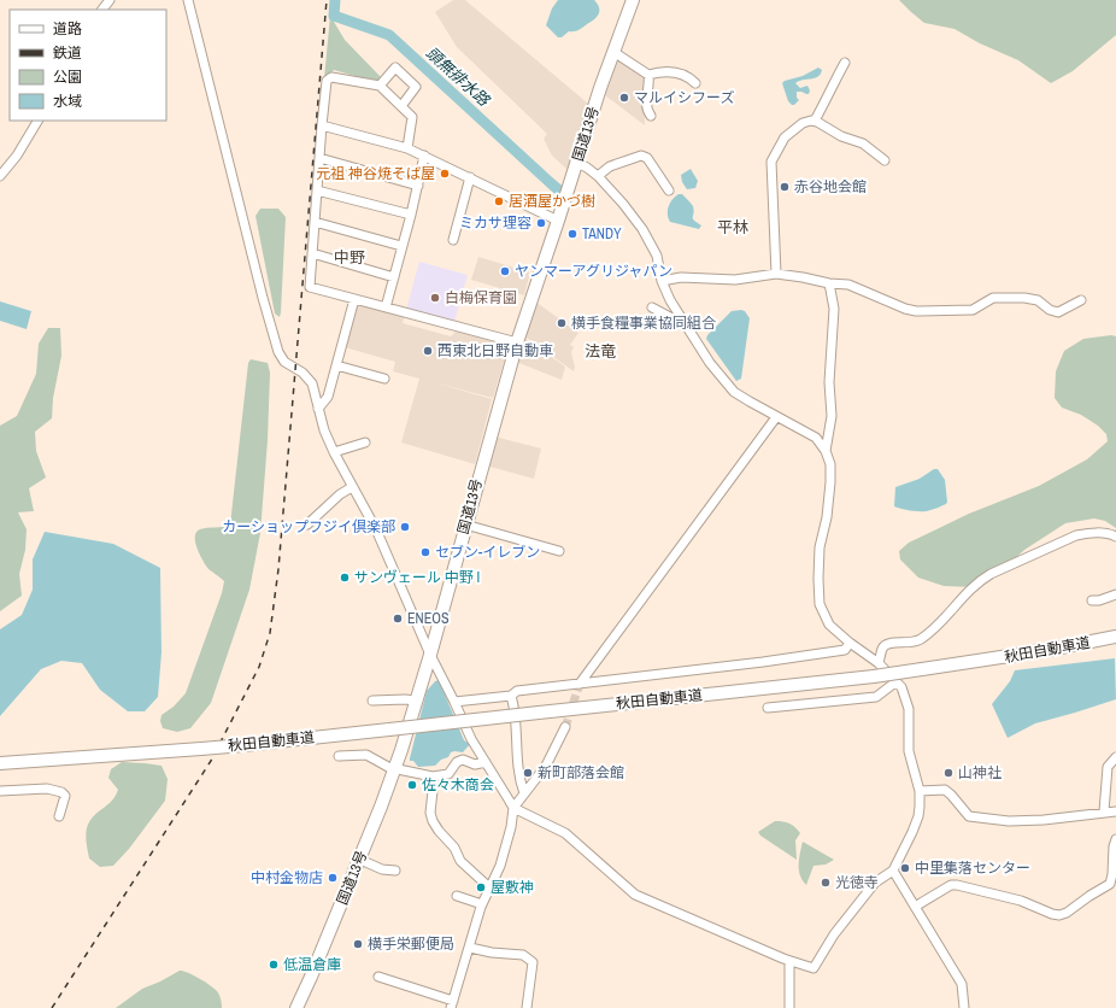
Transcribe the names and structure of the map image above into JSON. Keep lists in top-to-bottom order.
{
  "streets": {
    "highway": ["国道13号", "秋田自動車道"]
  },
  "districts": ["平林", "中野", "法竜"],
  "water": ["頭無排水路"],
  "places": [
    "マルイシフーズ",
    "元祖 神谷焼そば屋",
    "赤谷地会館",
    "居酒屋かづ樹",
    "ミカサ理容",
    "TANDY",
    "ヤンマーアグリジャパン",
    "白梅保育園",
    "横手食糧事業協同組合",
    "西東北日野自動車",
    "カーショップフジイ倶楽部",
    "セブン-イレブン",
    "サンヴェール 中野 I",
    "ENEOS",
    "新町部落会館",
    "山神社",
    "佐々木商会",
    "中里集落センター",
    "中村金物店",
    "光徳寺",
    "屋敷神",
    "横手栄郵便局",
    "低温倉庫"
  ],
  "legend": [
    "道路",
    "鉄道",
    "公園",
    "水域"
  ]
}
